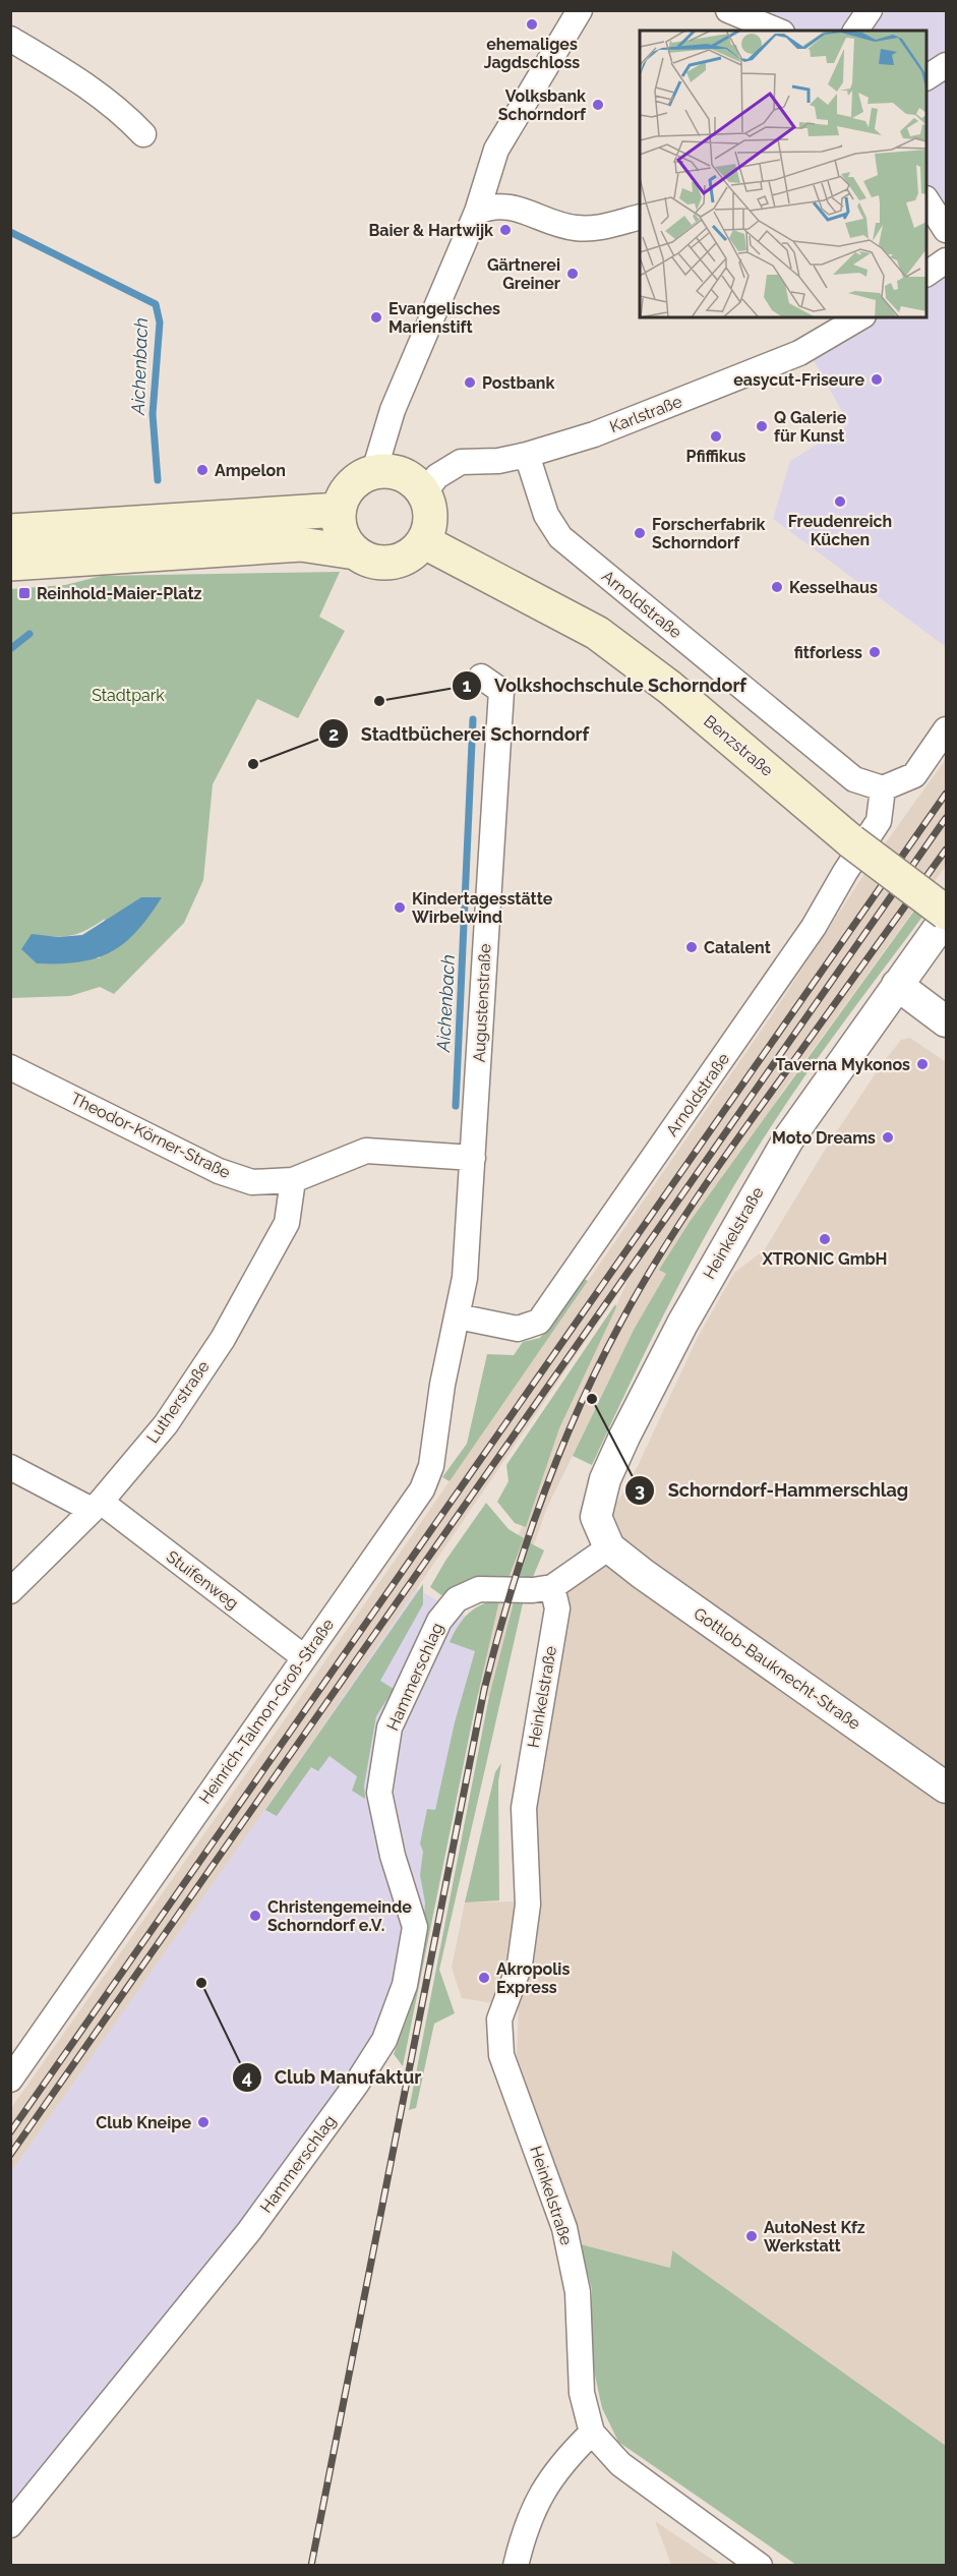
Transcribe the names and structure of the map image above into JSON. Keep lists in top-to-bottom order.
{
  "streets": {
    "main road": ["Benzstraße"],
    "street": [
      "Karlstraße",
      "Arnoldstraße",
      "Augustenstraße",
      "Theodor-Körner-Straße",
      "Heinkelstraße",
      "Lutherstraße",
      "Stuifenweg",
      "Gottlob-Bauknecht-Straße",
      "Hammerschlag",
      "Heinrich-Talmon-Groß-Straße"
    ]
  },
  "crossings": [
    ["Karlstraße", "Arnoldstraße"],
    ["Karlstraße", "Benzstraße"],
    ["Arnoldstraße", "Augustenstraße"],
    ["Arnoldstraße", "Heinrich-Talmon-Groß-Straße"],
    ["Augustenstraße", "Theodor-Körner-Straße"],
    ["Augustenstraße", "Heinrich-Talmon-Groß-Straße"],
    ["Theodor-Körner-Straße", "Lutherstraße"],
    ["Heinkelstraße", "Gottlob-Bauknecht-Straße"],
    ["Heinkelstraße", "Hammerschlag"],
    ["Lutherstraße", "Stuifenweg"],
    ["Stuifenweg", "Heinrich-Talmon-Groß-Straße"]
  ],
  "water": ["Aichenbach"],
  "parks": ["Stadtpark"],
  "places": {
    "other": [
      "ehemaliges Jagdschloss",
      "Volksbank Schorndorf",
      "Baier & Hartwijk",
      "Gärtnerei Greiner",
      "Evangelisches Marienstift",
      "easycut-Friseure",
      "Postbank",
      "Q Galerie für Kunst",
      "Pfiffikus",
      "Ampelon",
      "Freudenreich Küchen",
      "Forscherfabrik Schorndorf",
      "Kesselhaus",
      "fitforless",
      "Volkshochschule Schorndorf",
      "Stadtbücherei Schorndorf",
      "Kindertagesstätte Wirbelwind",
      "Catalent",
      "Taverna Mykonos",
      "Moto Dreams",
      "XTRONIC GmbH",
      "Schorndorf-Hammerschlag",
      "Christengemeinde Schorndorf e.V.",
      "Akropolis Express",
      "Club Manufaktur",
      "Club Kneipe",
      "AutoNest Kfz Werkstatt"
    ],
    "transit": ["Reinhold-Maier-Platz"]
  }
}
